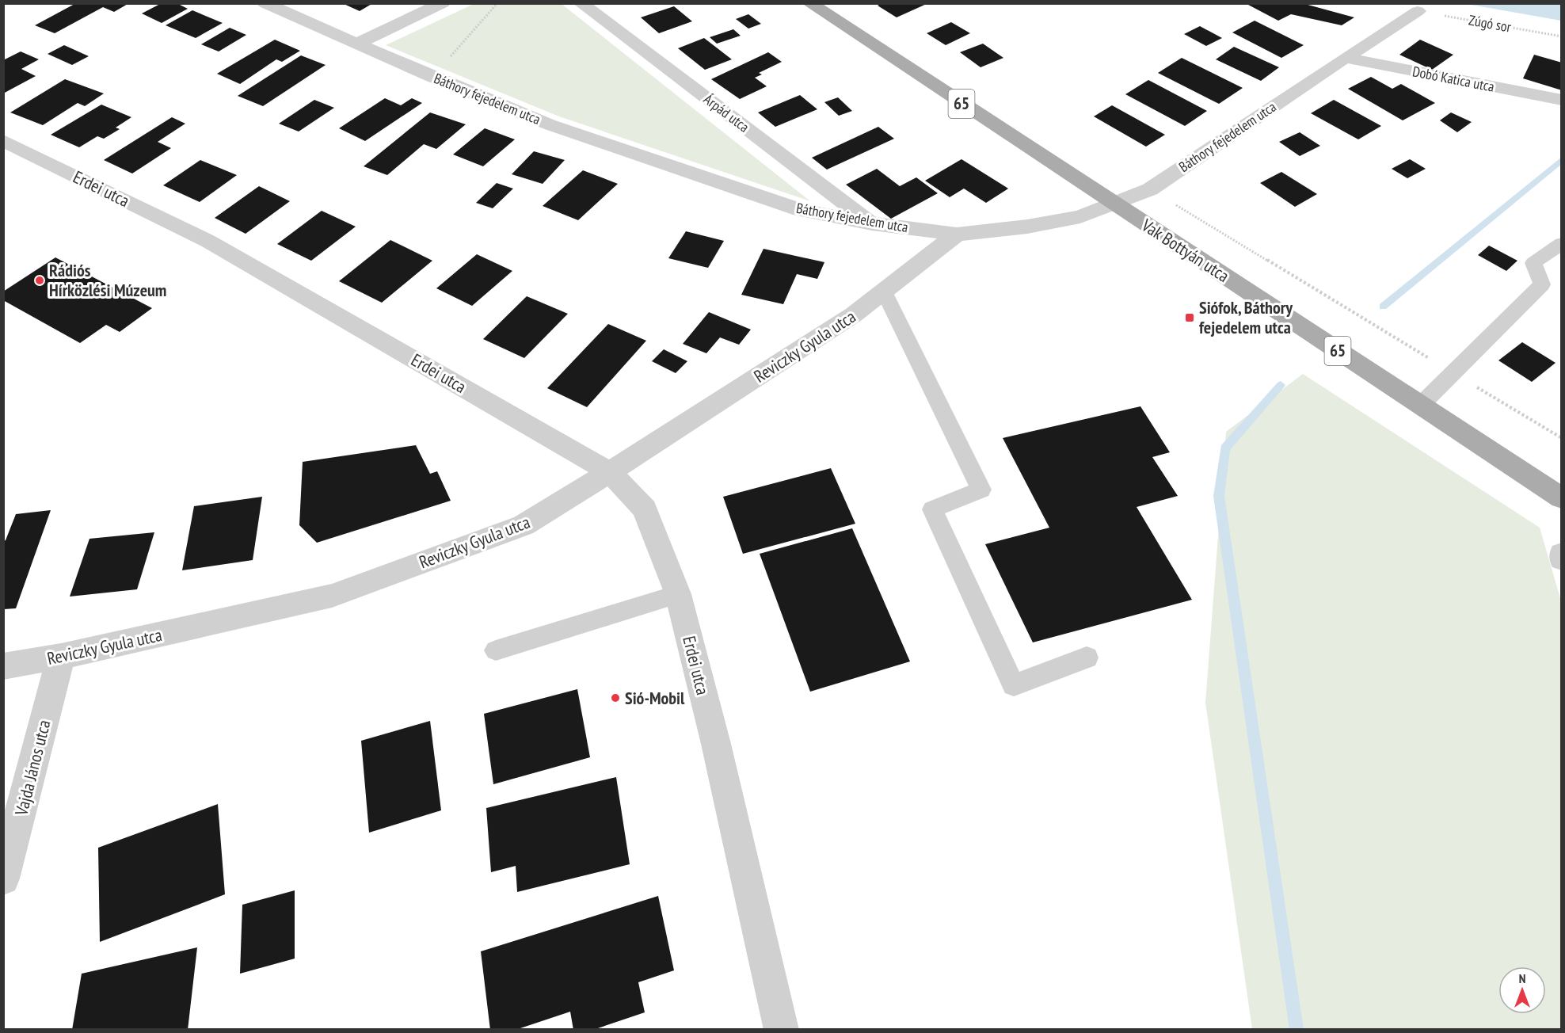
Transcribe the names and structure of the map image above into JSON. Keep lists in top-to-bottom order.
{
  "streets": {
    "main road": ["65", "Vak Bottyán utca"],
    "street": [
      "Dobó Katica utca",
      "Báthory fejedelem utca",
      "Árpád utca",
      "Erdei utca",
      "Reviczky Gyula utca",
      "Vajda János utca"
    ],
    "path": ["Zúgó sor"]
  },
  "crossings": [
    ["Zúgó sor", "Báthory fejedelem utca"],
    ["Dobó Katica utca", "Báthory fejedelem utca"],
    ["Báthory fejedelem utca", "Árpád utca"],
    ["Báthory fejedelem utca", "Vak Bottyán utca"],
    ["Báthory fejedelem utca", "Reviczky Gyula utca"],
    ["Erdei utca", "Reviczky Gyula utca"],
    ["Reviczky Gyula utca", "Vajda János utca"]
  ],
  "places": {
    "other": ["Rádiós Hírközlési Múzeum", "Sió-Mobil"],
    "transit": ["Siófok, Báthory fejedelem utca"]
  },
  "north": "top"
}
